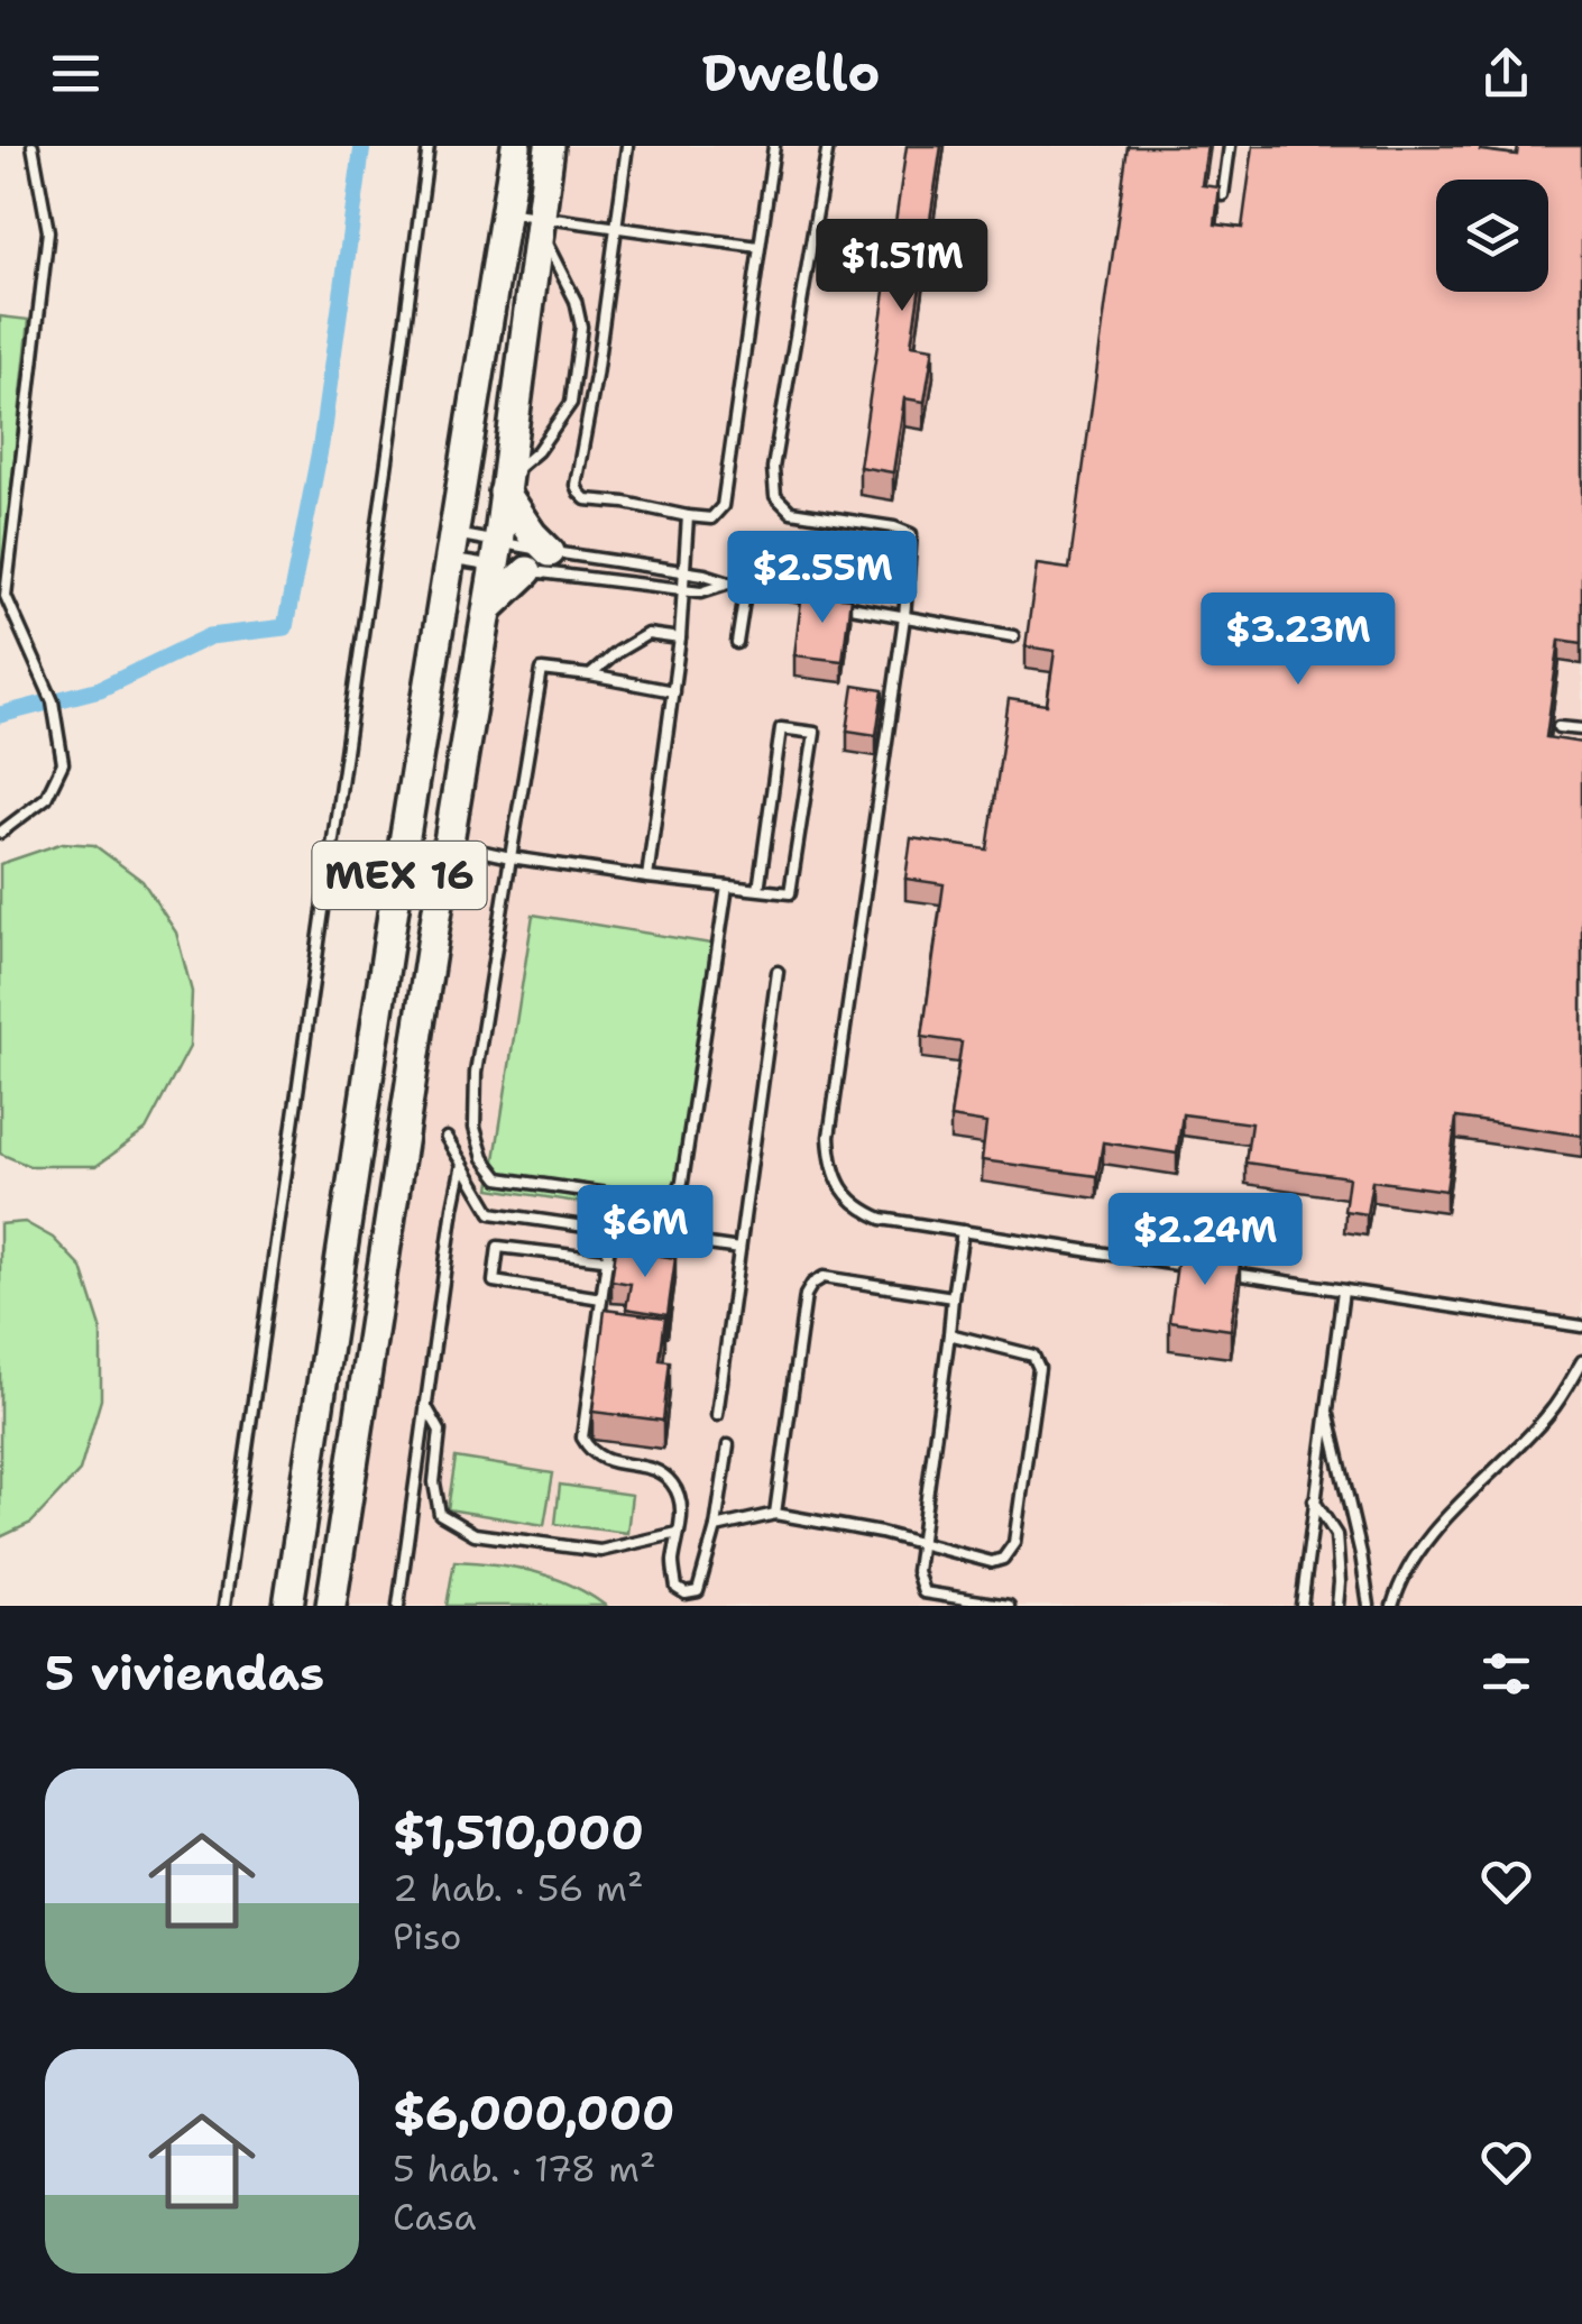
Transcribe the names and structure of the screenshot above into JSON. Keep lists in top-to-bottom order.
{
  "streets": {
    "highway": ["MEX 16"]
  },
  "page": {
    "header": "Dwello",
    "price": [
      "$1.51M",
      "$2.55M",
      "$3.23M",
      "$6M",
      "$2.24M"
    ],
    "heading": "5 viviendas",
    "list": [
      {
        "name": "$1,510,000",
        "note": "2 hab. · 56 m² · Piso"
      },
      {
        "name": "$6,000,000",
        "note": "5 hab. · 178 m² · Casa"
      }
    ]
  }
}
